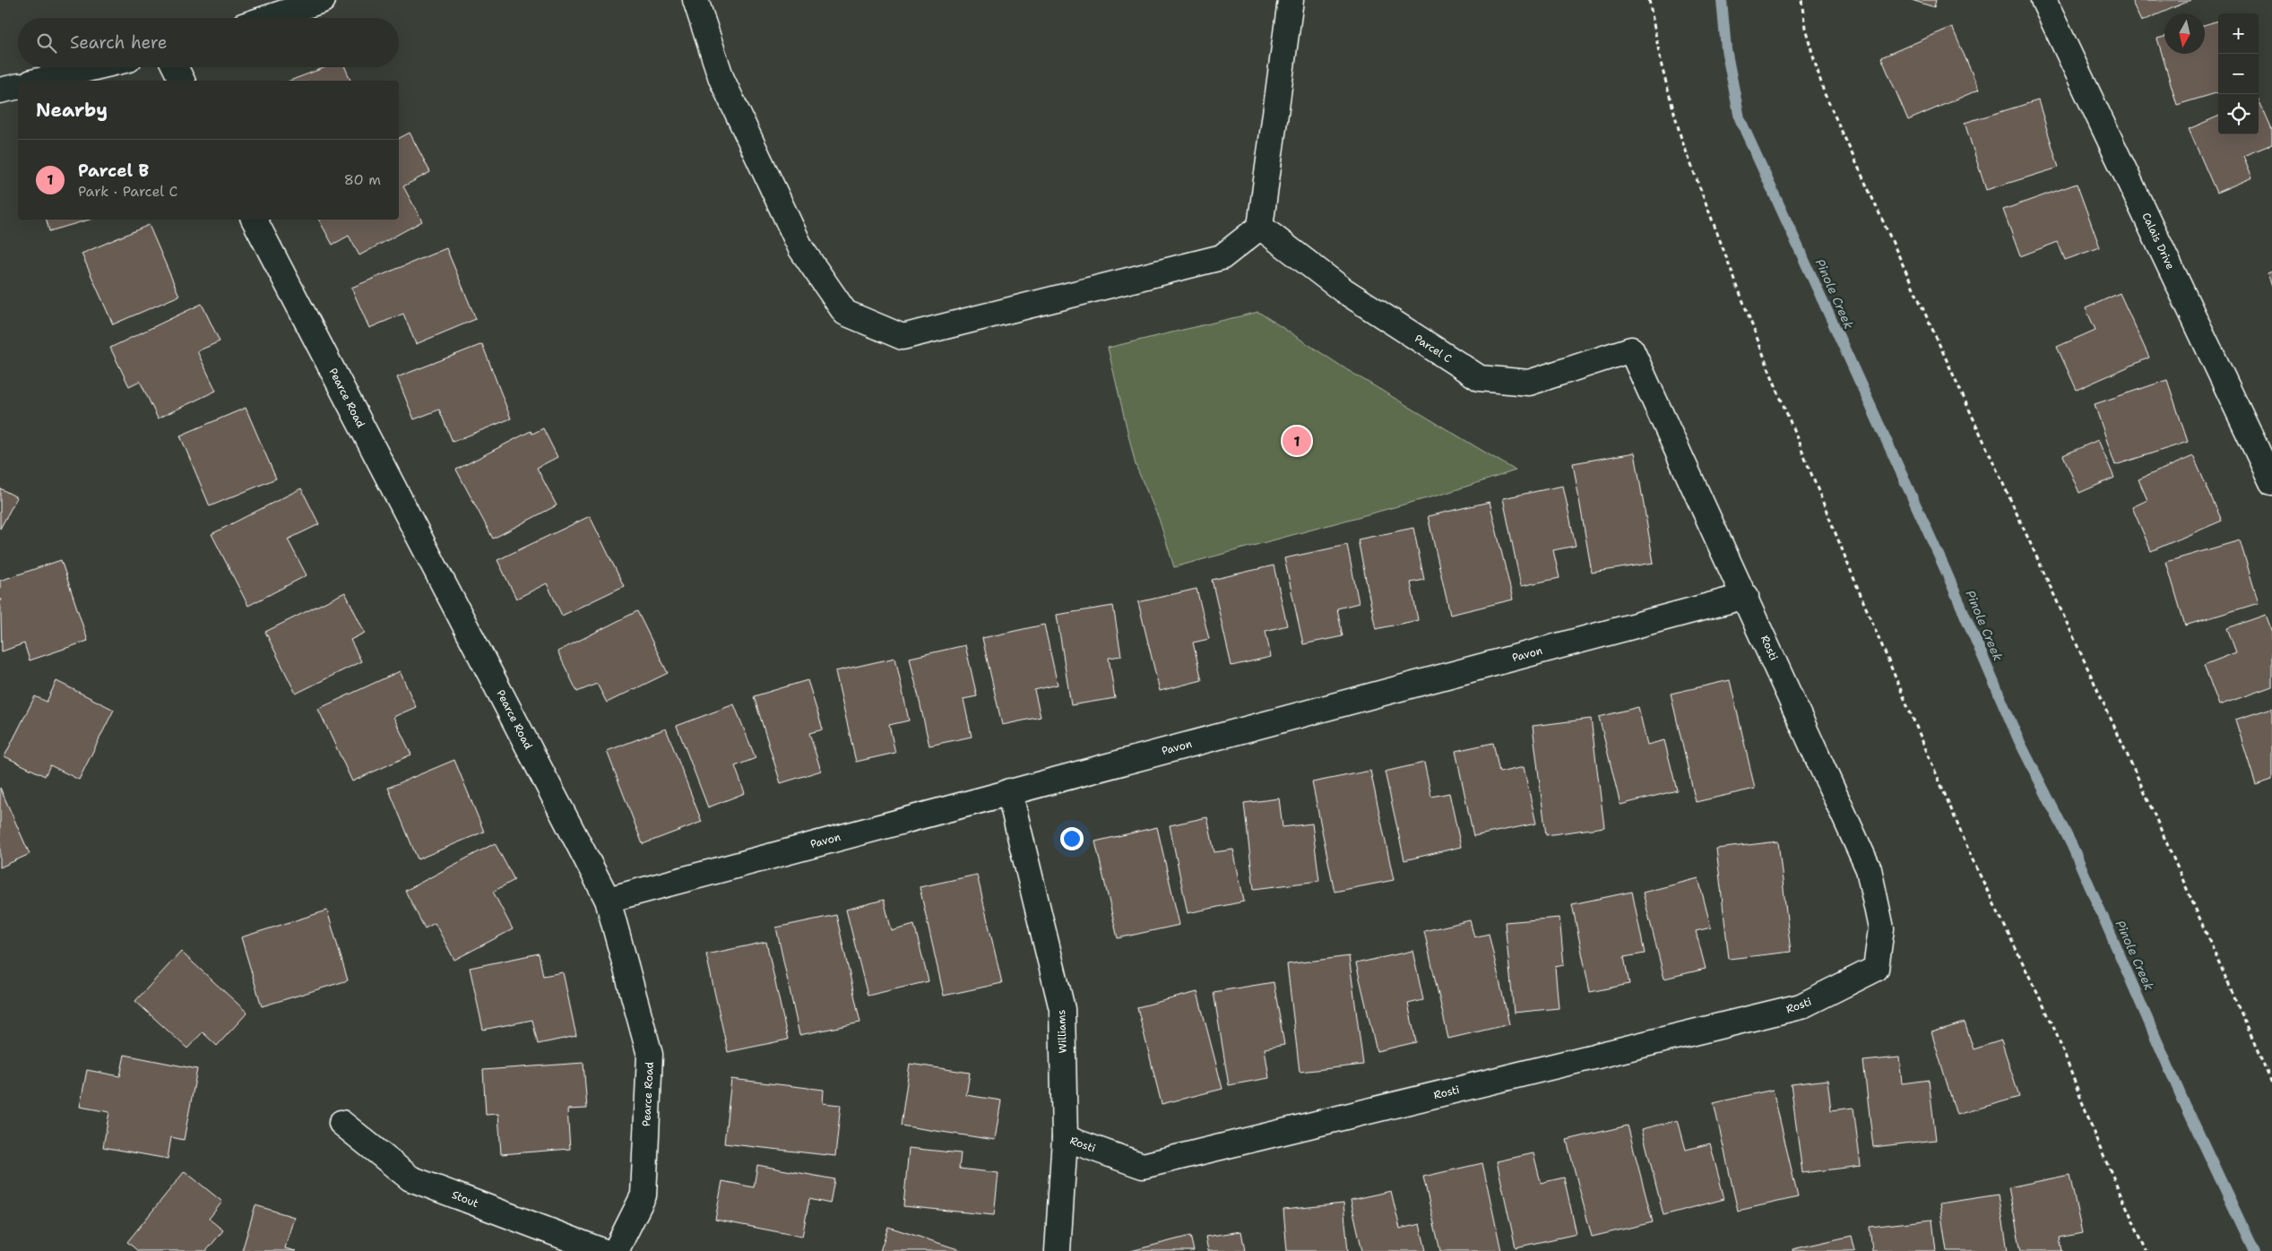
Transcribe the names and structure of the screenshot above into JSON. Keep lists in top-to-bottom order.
{
  "streets": {
    "street": [
      "Calais Drive",
      "Parcel C",
      "Pearce Road",
      "Rosti",
      "Pavon",
      "Williams",
      "Stout"
    ]
  },
  "crossings": [
    ["Parcel C", "Rosti"],
    ["Pearce Road", "Pavon"],
    ["Rosti", "Pavon"],
    ["Rosti", "Williams"],
    ["Pavon", "Williams"]
  ],
  "water": ["Pinole Creek"],
  "north": "bottom",
  "page": {
    "map_buttons": ["+", "−"],
    "search": "Search here",
    "heading": "Nearby",
    "list": [
      {
        "mark": "1",
        "name": "Parcel B",
        "note": "Park · Parcel C",
        "value": "80 m"
      }
    ],
    "pins": "1"
  }
}
